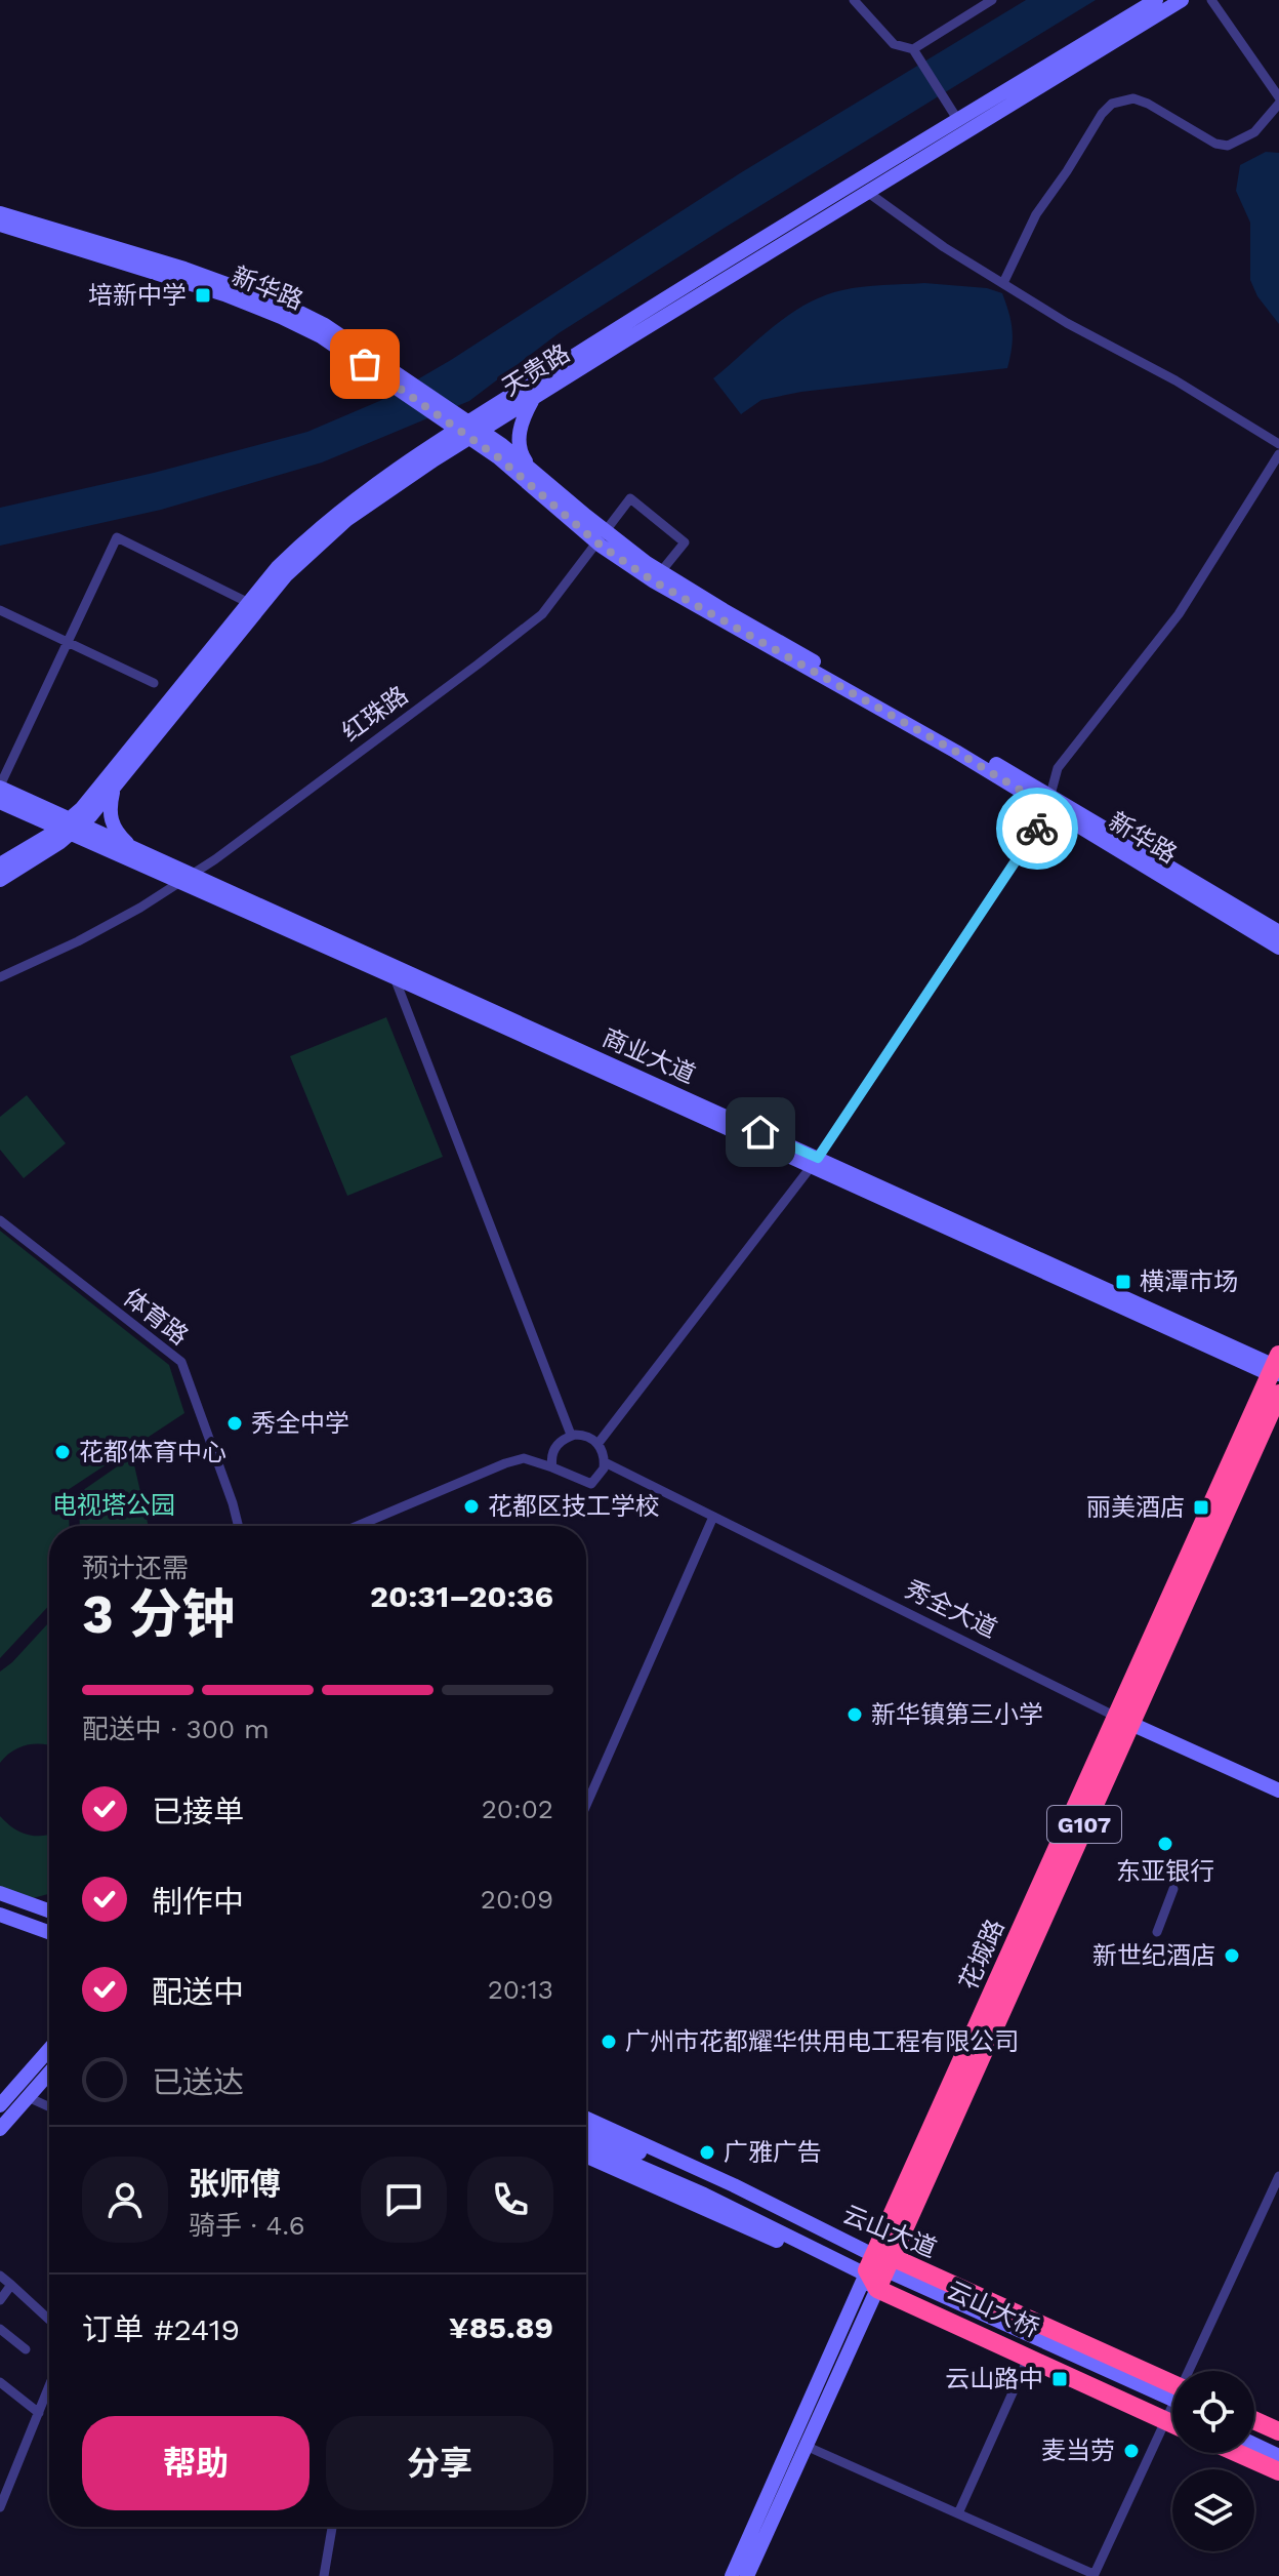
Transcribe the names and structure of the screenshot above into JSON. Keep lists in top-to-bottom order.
{
  "streets": {
    "highway": ["G107", "花城路", "云山大道"],
    "main road": [
      "新华路",
      "天贵路",
      "商业大道",
      "秀全大道",
      "云山大桥"
    ],
    "street": ["红珠路", "体育路"]
  },
  "crossings": [
    ["新华路", "天贵路"],
    ["新华路", "红珠路"],
    ["天贵路", "商业大道"],
    ["红珠路", "商业大道"],
    ["商业大道", "花城路"],
    ["秀全大道", "花城路"],
    ["花城路", "云山大道"]
  ],
  "parks": ["电视塔公园"],
  "places": {
    "transit": [
      "培新中学",
      "横潭市场",
      "丽美酒店",
      "云山路中"
    ],
    "other": [
      "秀全中学",
      "花都体育中心",
      "花都区技工学校",
      "新华镇第三小学",
      "东亚银行",
      "新世纪酒店",
      "广州市花都耀华供用电工程有限公司",
      "广雅广告",
      "麦当劳"
    ]
  },
  "page": {
    "heading": ["3 分钟", "预计还需", "20:31–20:36"],
    "panel": [
      "张师傅",
      "骑手 · 4.6",
      "订单 #2419",
      "¥85.89"
    ],
    "bar": "配送中 · 300 m",
    "list": [
      ["已接单", "20:02"],
      ["制作中", "20:09"],
      ["配送中", "20:13"],
      "已送达"
    ],
    "buttons": ["帮助", "分享"]
  }
}
